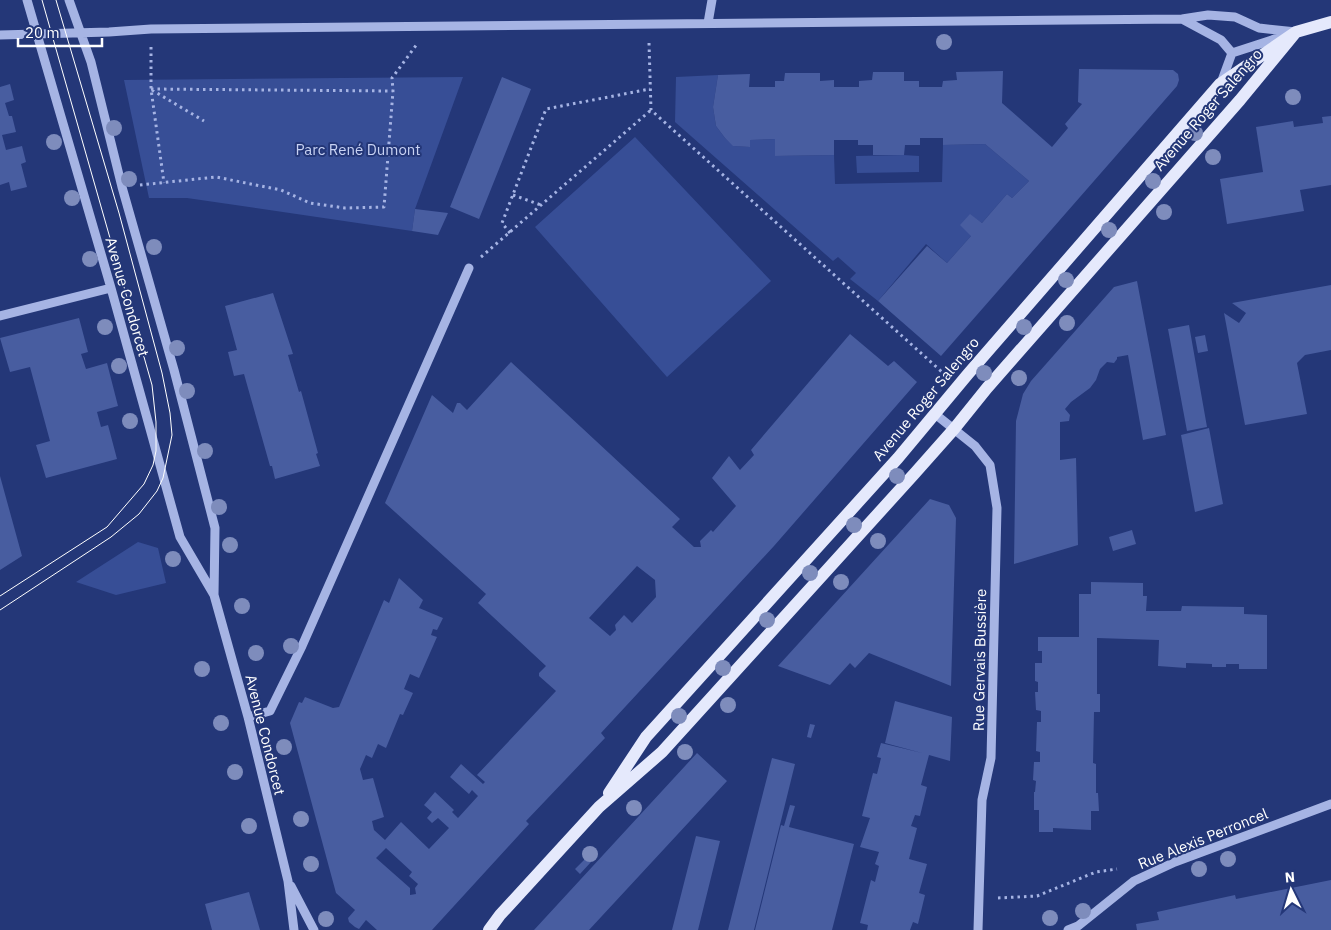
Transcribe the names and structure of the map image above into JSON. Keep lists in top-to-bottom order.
{
  "streets": {
    "main road": ["Avenue Roger Salengro"],
    "street": ["Avenue Condorcet", "Rue Gervais Bussière", "Rue Alexis Perroncel"]
  },
  "crossings": [
    ["Avenue Roger Salengro", "Rue Gervais Bussière"]
  ],
  "parks": ["Parc René Dumont"],
  "scale_bar": "20 m",
  "north": "top"
}
